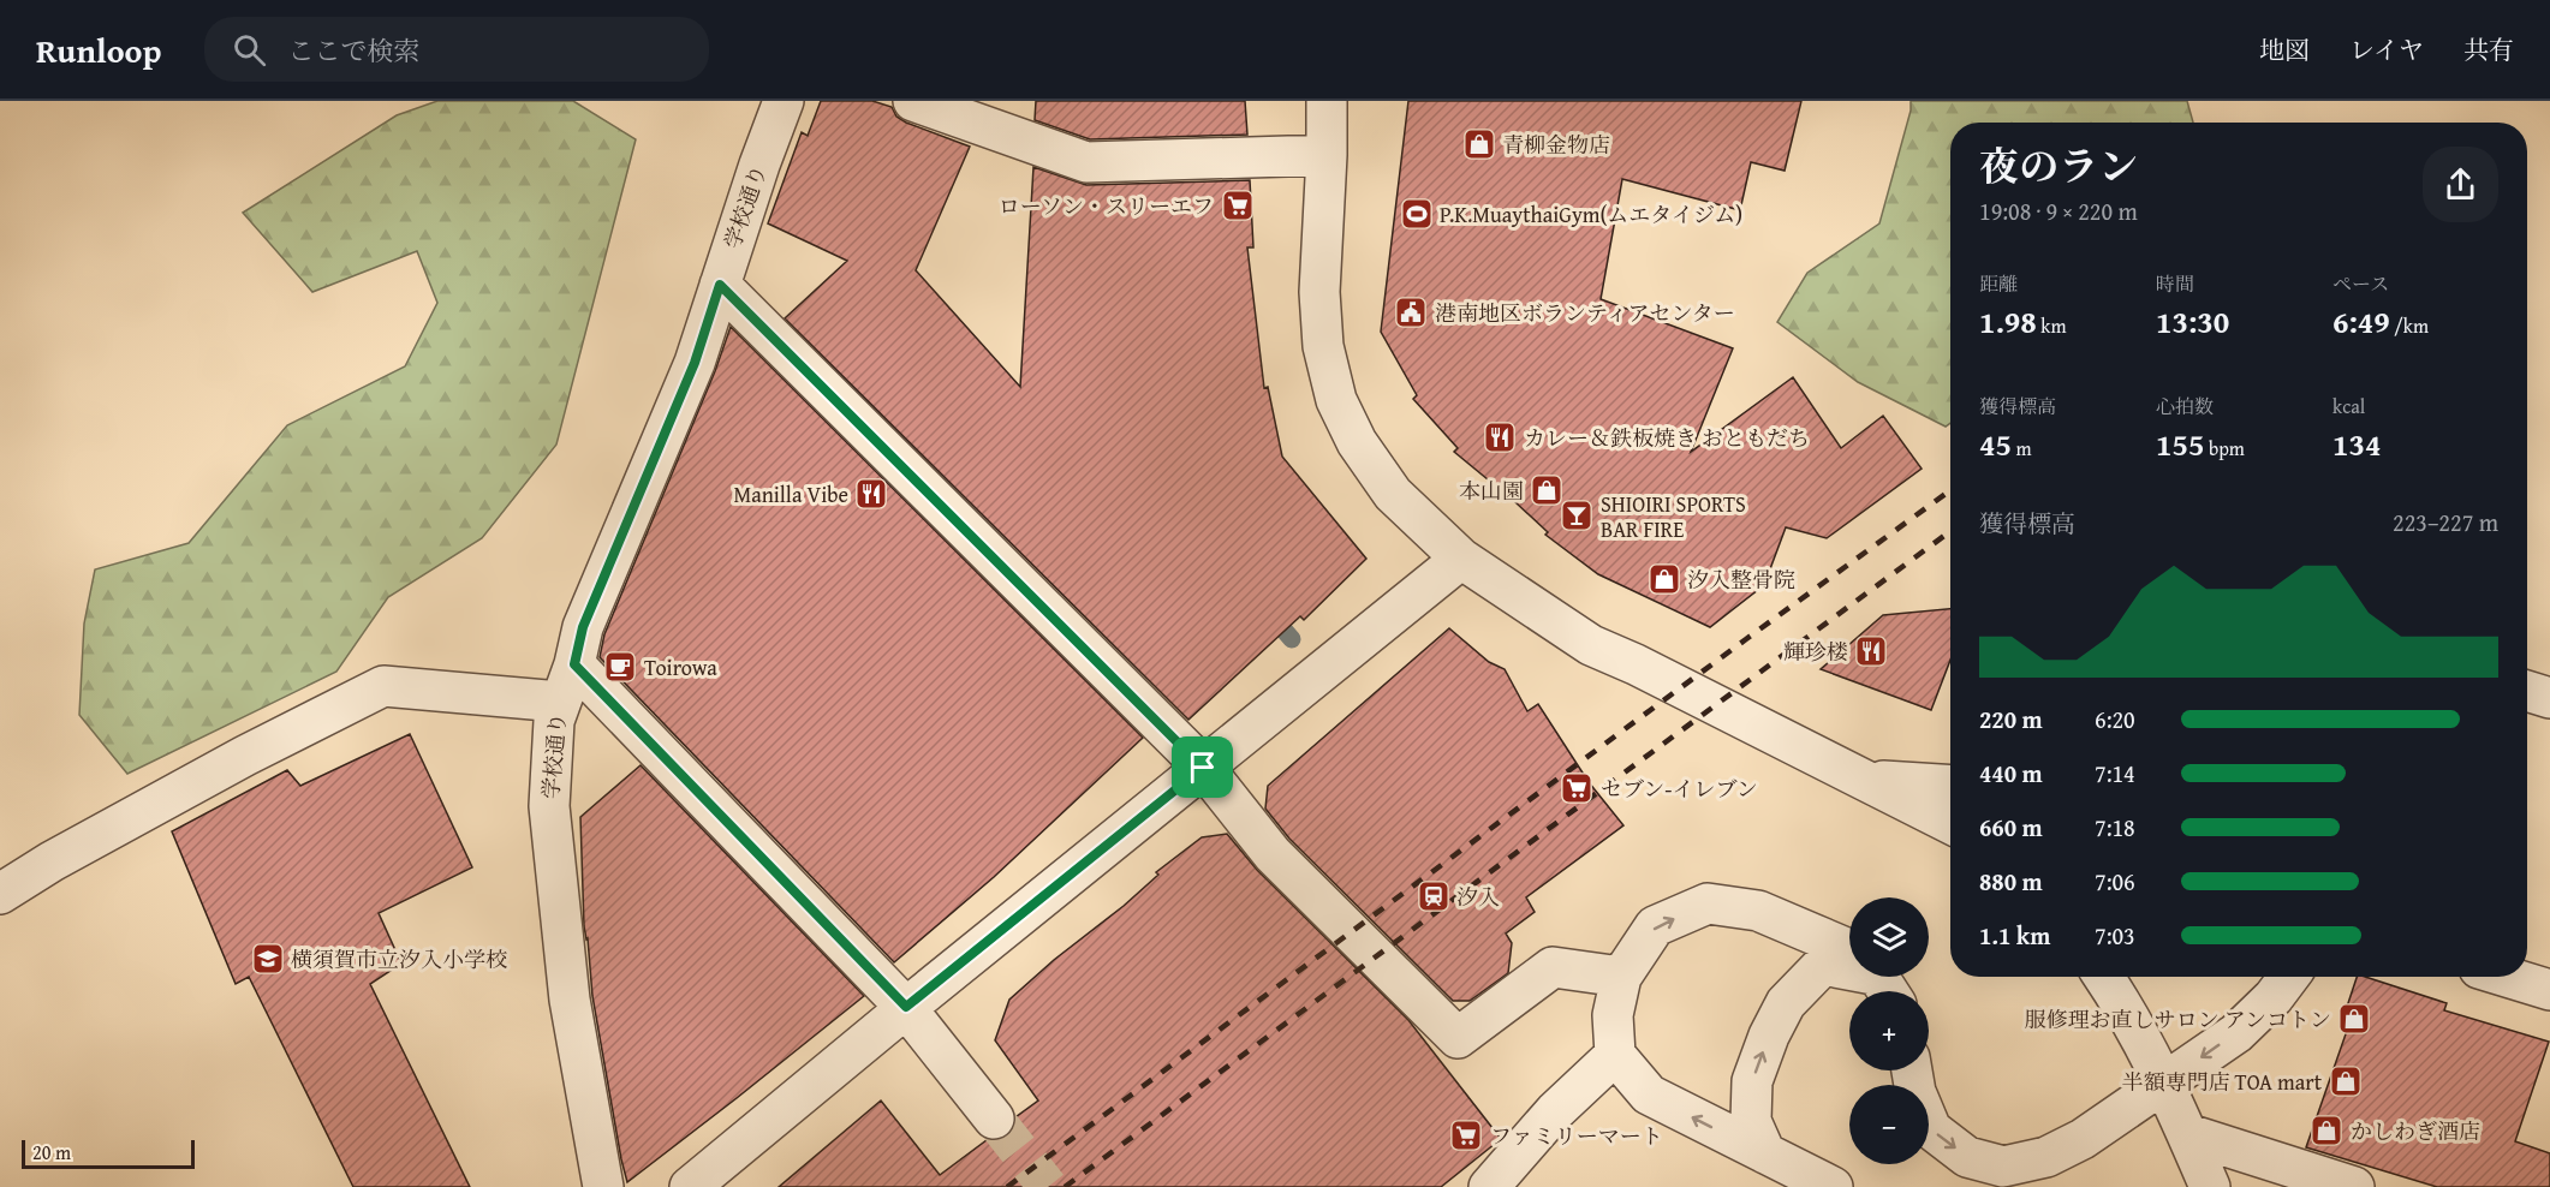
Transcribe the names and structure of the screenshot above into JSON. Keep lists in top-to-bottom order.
{
  "streets": {
    "street": ["学校通り"]
  },
  "places": {
    "shop": [
      "青柳金物店",
      "本山園",
      "汐入整骨院",
      "服修理お直しサロン アンコトン",
      "半額専門店 TOA mart",
      "かしわぎ酒店"
    ],
    "supermarket": ["ローソン・スリーエフ", "セブン-イレブン", "ファミリーマート"],
    "sports": ["P.K.MuaythaiGym(ムエタイジム)"],
    "public building": ["港南地区ボランティアセンター"],
    "restaurant": ["カレー＆鉄板焼き おともだち", "Manilla Vibe", "輝珍楼"],
    "bar": ["SHIOIRI SPORTS BAR FIRE"],
    "cafe": ["Toirowa"],
    "station": ["汐入"],
    "school or university": ["横須賀市立汐入小学校"]
  },
  "scale_bar": "20 m",
  "page": {
    "header": "Runloop",
    "search": "ここで検索",
    "nav": ["地図", "レイヤ", "共有"],
    "heading": ["夜のラン", "19:08 · 9 × 220 m"],
    "stats": [
      ["距離", "1.98 km"],
      ["時間", "13:30"],
      ["ペース", "6:49 /km"],
      ["獲得標高", "45 m"],
      ["心拍数", "155 bpm"],
      ["kcal", "134"]
    ],
    "chart": ["獲得標高", "223–227 m"],
    "list": [
      {
        "name": "220 m",
        "note": "6:20"
      },
      {
        "name": "440 m",
        "note": "7:14"
      },
      {
        "name": "660 m",
        "note": "7:18"
      },
      {
        "name": "880 m",
        "note": "7:06"
      },
      {
        "name": "1.1 km",
        "note": "7:03"
      }
    ],
    "map_buttons": ["+", "−"],
    "scale": "20 m"
  }
}
